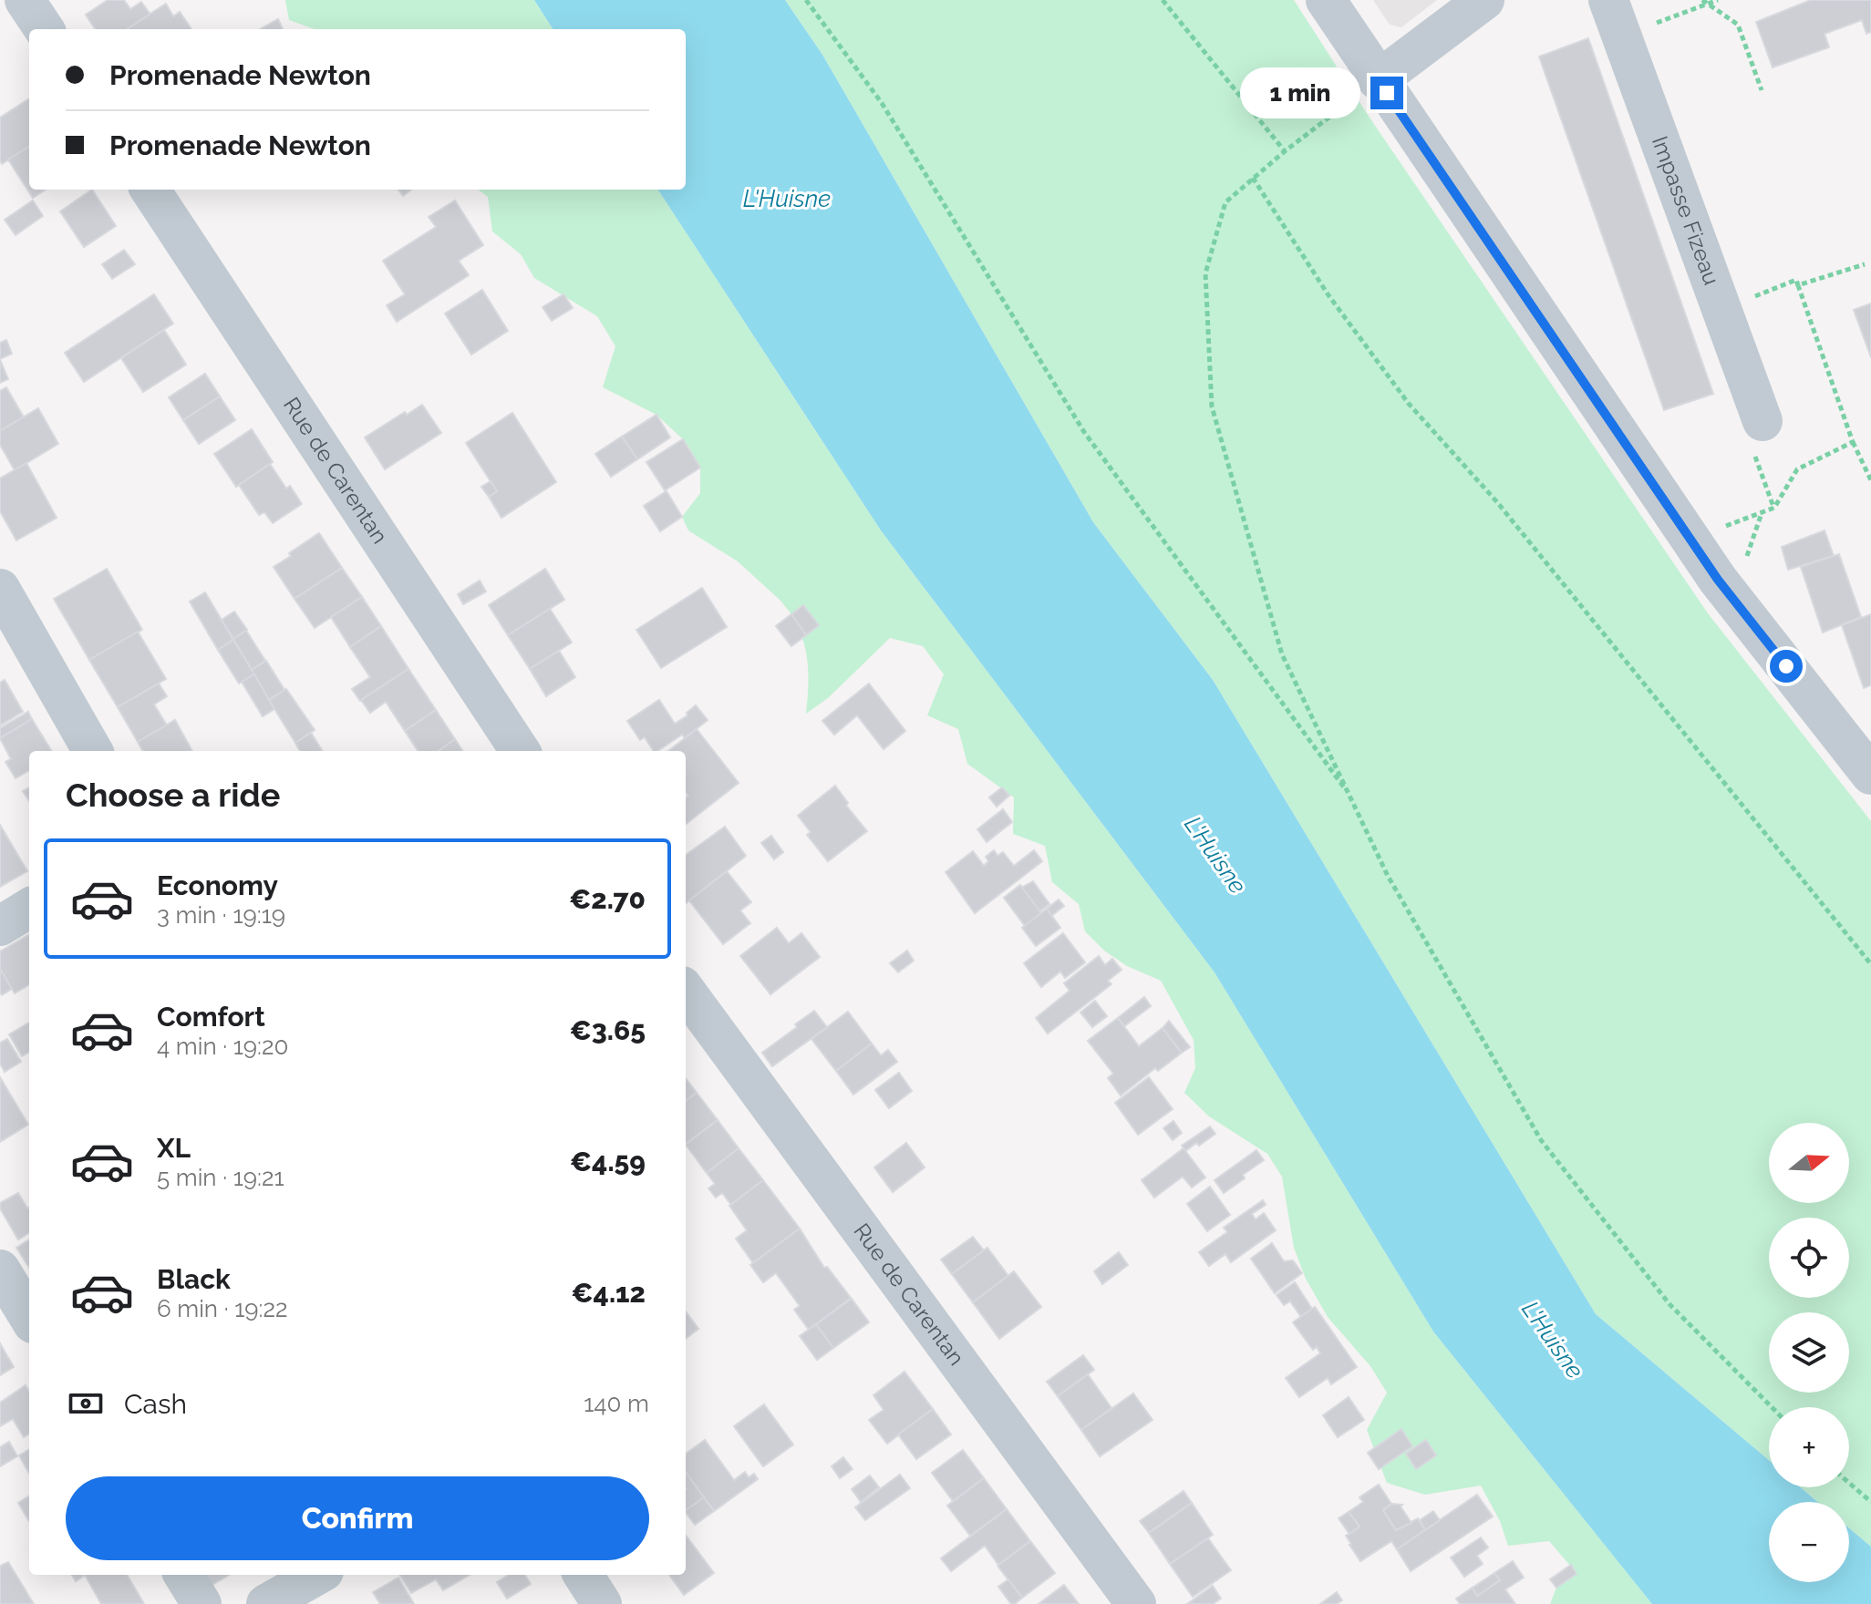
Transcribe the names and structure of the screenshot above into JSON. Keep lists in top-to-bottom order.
{
  "streets": {
    "street": ["Impasse Fizeau", "Rue de Carentan"]
  },
  "water": ["L'Huisne"],
  "north": "right",
  "page": {
    "banner": ["Promenade Newton", "Promenade Newton"],
    "bubble": "1 min",
    "heading": "Choose a ride",
    "list": [
      {
        "name": "Economy",
        "note": "3 min · 19:19",
        "value": "€2.70"
      },
      {
        "name": "Comfort",
        "note": "4 min · 19:20",
        "value": "€3.65"
      },
      {
        "name": "XL",
        "note": "5 min · 19:21",
        "value": "€4.59"
      },
      {
        "name": "Black",
        "note": "6 min · 19:22",
        "value": "€4.12"
      }
    ],
    "map_buttons": ["+", "−"],
    "pay": ["Cash", "140 m"],
    "buttons": "Confirm"
  }
}
